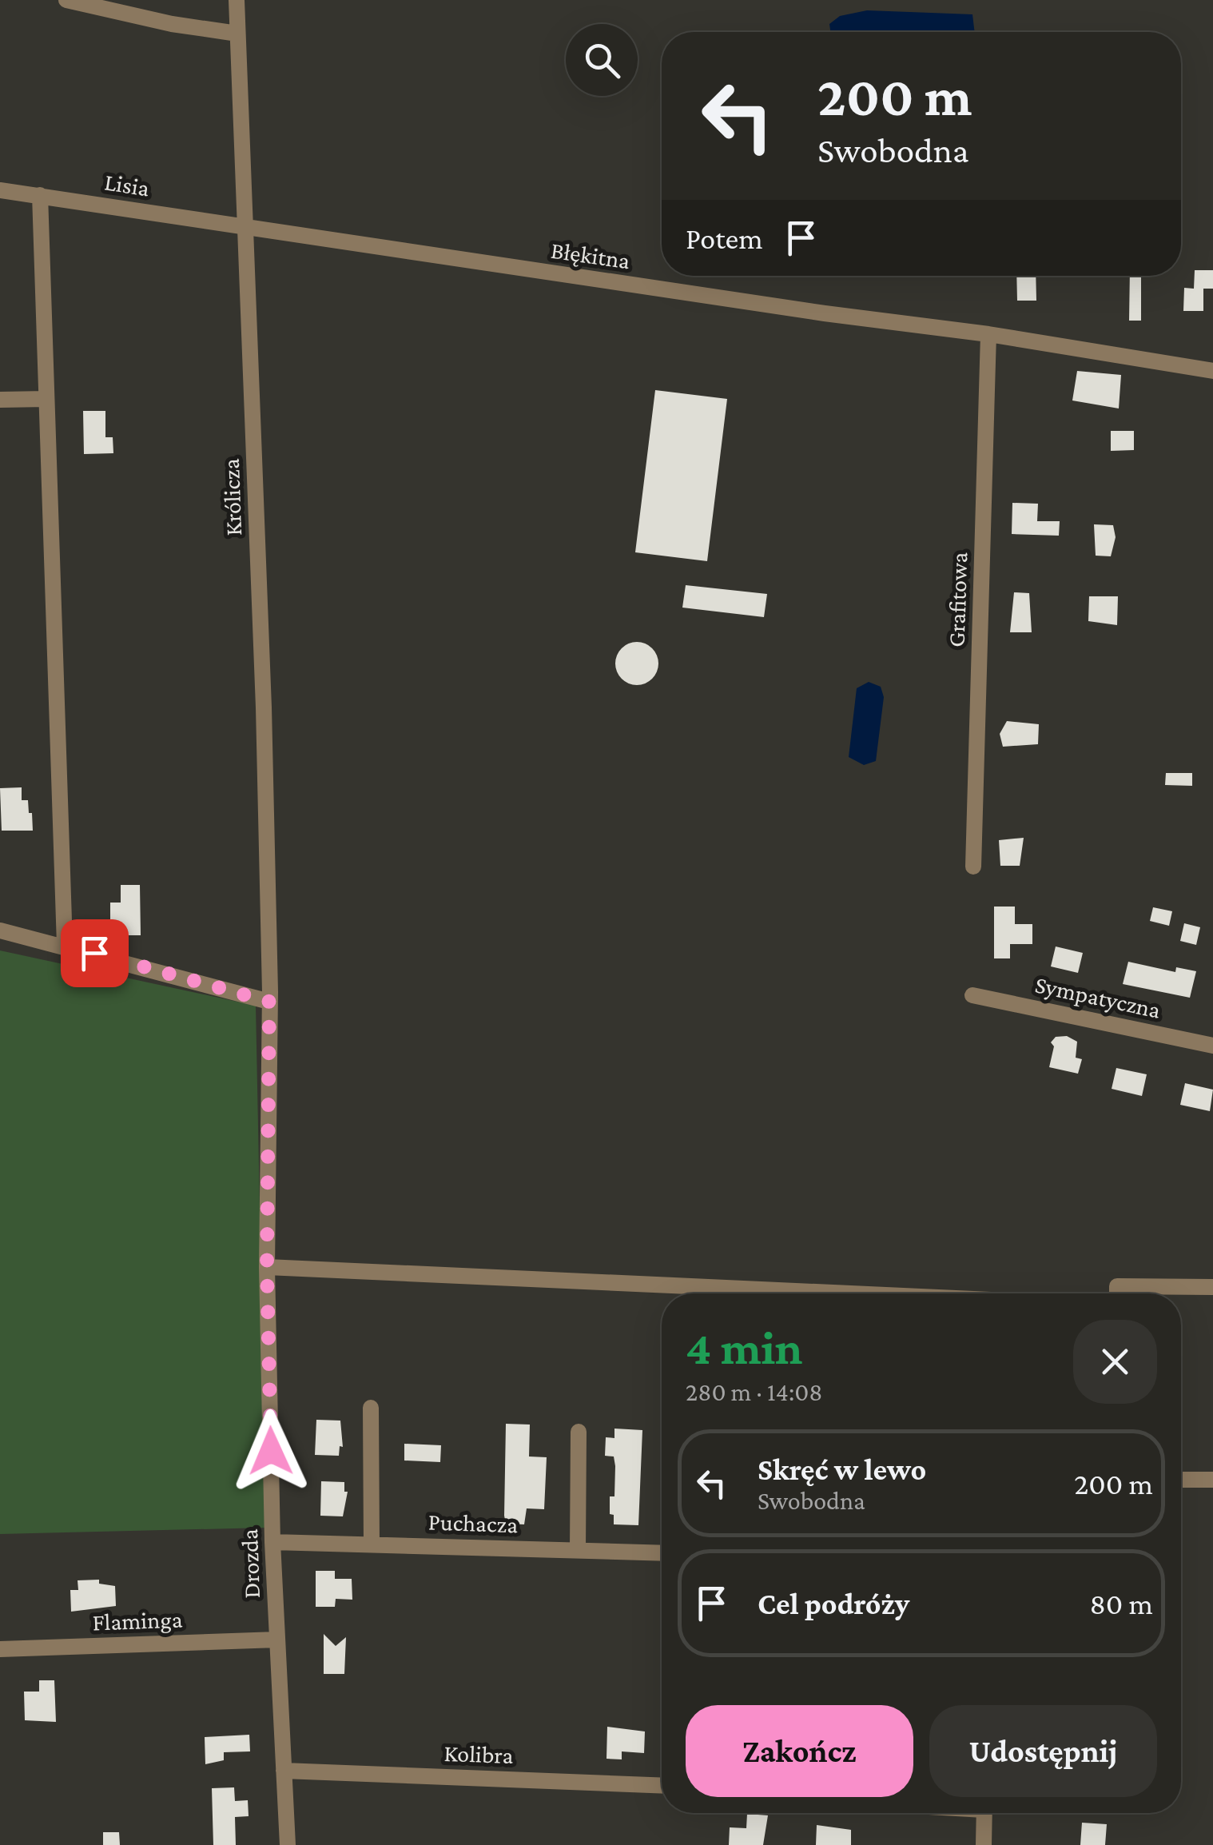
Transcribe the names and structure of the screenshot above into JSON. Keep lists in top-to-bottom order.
{
  "streets": {
    "street": [
      "Lisia",
      "Błękitna",
      "Królicza",
      "Grafitowa",
      "Sympatyczna",
      "Puchacza",
      "Drozda",
      "Flaminga",
      "Kolibra"
    ]
  },
  "crossings": [
    ["Lisia", "Błękitna"],
    ["Lisia", "Królicza"],
    ["Błękitna", "Królicza"],
    ["Błękitna", "Grafitowa"],
    ["Królicza", "Drozda"],
    ["Puchacza", "Drozda"],
    ["Drozda", "Flaminga"],
    ["Drozda", "Kolibra"]
  ],
  "page": {
    "turn": ["200 m", "Swobodna"],
    "then": "Potem",
    "heading": ["4 min", "280 m · 14:08"],
    "list": [
      {
        "name": "Skręć w lewo",
        "note": "Swobodna",
        "value": "200 m"
      },
      {
        "name": "Cel podróży",
        "value": "80 m"
      }
    ],
    "buttons": ["Zakończ", "Udostępnij"]
  }
}
